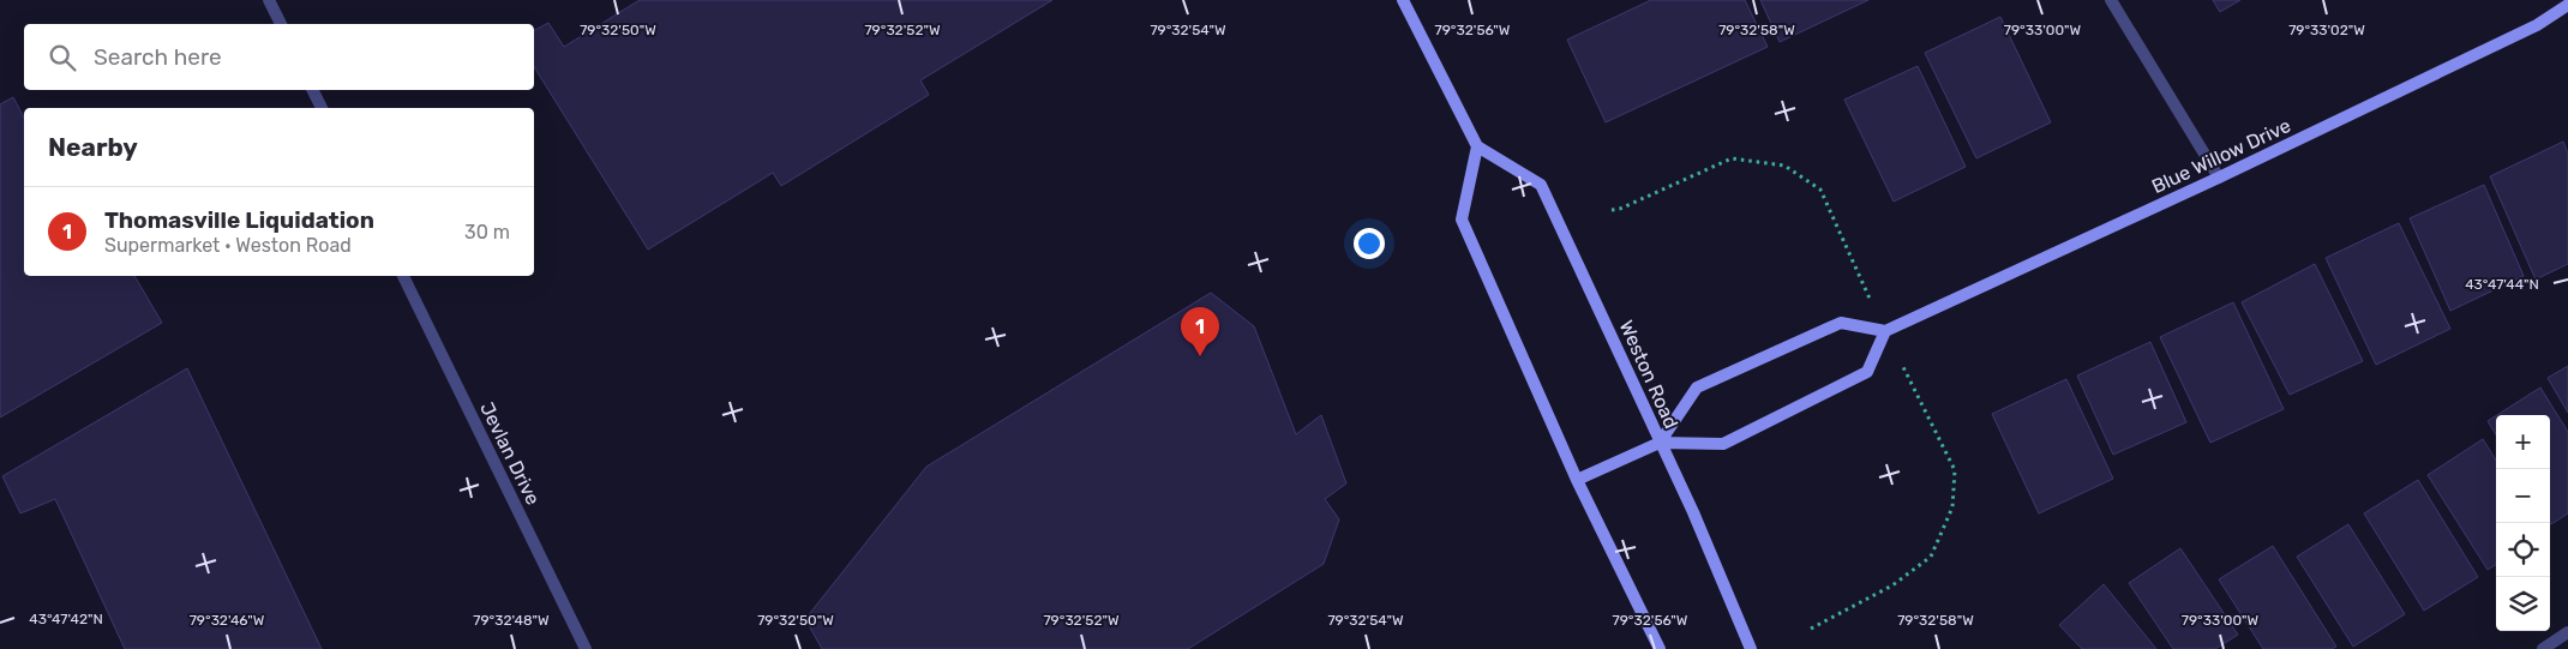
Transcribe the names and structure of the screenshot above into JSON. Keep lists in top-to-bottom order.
{
  "streets": {
    "street": ["Blue Willow Drive", "Weston Road", "Jevlan Drive"]
  },
  "page": {
    "search": "Search here",
    "heading": "Nearby",
    "list": [
      {
        "mark": "1",
        "name": "Thomasville Liquidation",
        "note": "Supermarket · Weston Road",
        "value": "30 m"
      }
    ],
    "pins": "1",
    "map_buttons": ["+", "−"]
  },
  "coordinates": [
    "79°32'50\"W",
    "79°32'52\"W",
    "79°32'54\"W",
    "79°32'56\"W",
    "79°32'58\"W",
    "79°33'00\"W",
    "79°33'02\"W",
    "43°47'44\"N",
    "43°47'42\"N",
    "79°32'46\"W",
    "79°32'48\"W"
  ]
}
